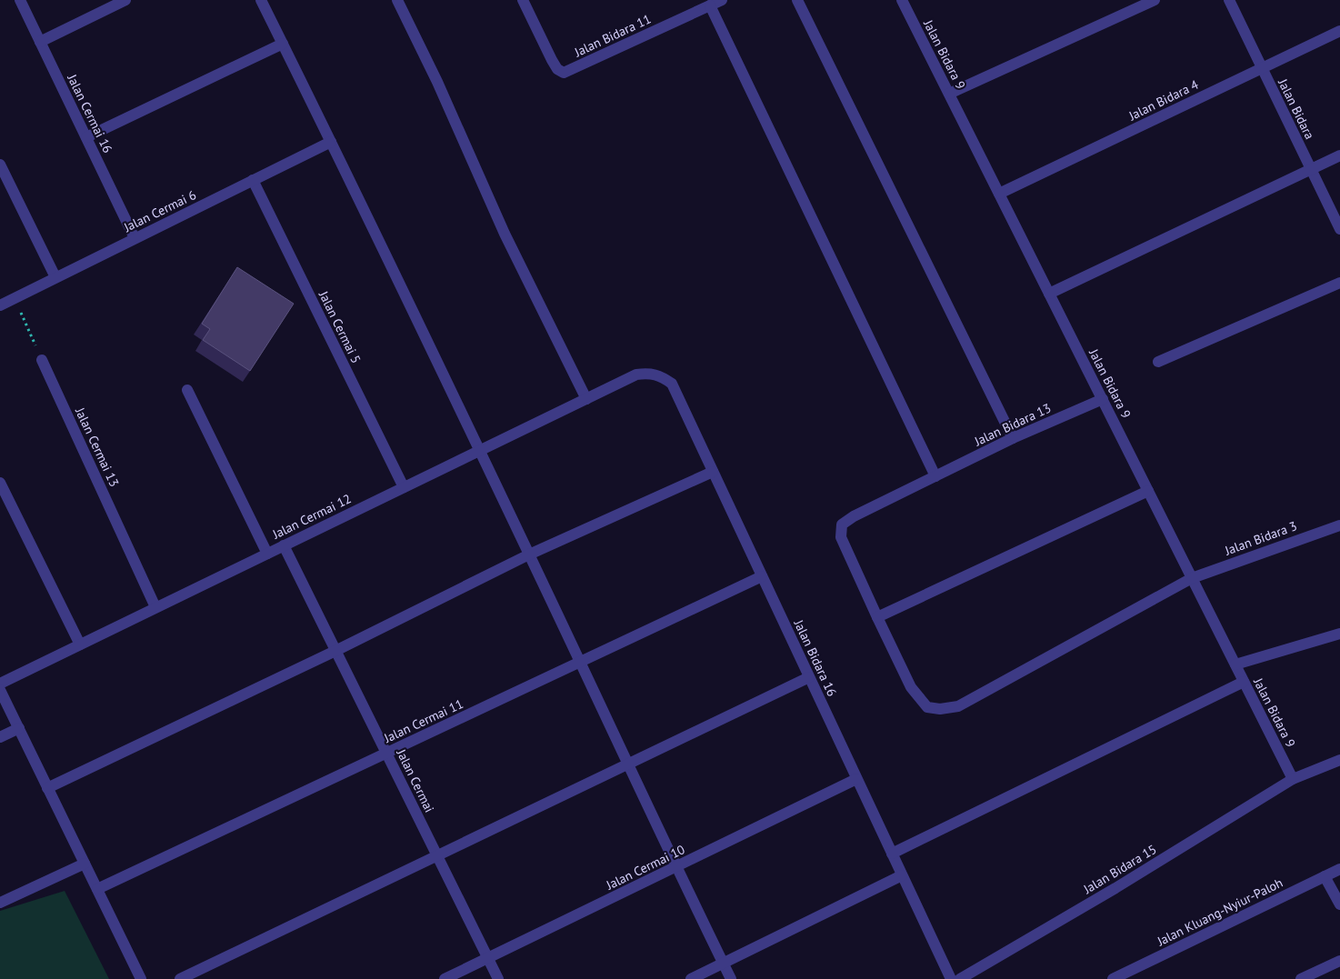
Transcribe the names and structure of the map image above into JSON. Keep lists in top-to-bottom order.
{
  "streets": {
    "street": [
      "Jalan Bidara 11",
      "Jalan Bidara 9",
      "Jalan Bidara 4",
      "Jalan Bidara",
      "Jalan Cermai 16",
      "Jalan Cermai 6",
      "Jalan Cermai 5",
      "Jalan Bidara 13",
      "Jalan Cermai 13",
      "Jalan Cermai 12",
      "Jalan Bidara 3",
      "Jalan Bidara 16",
      "Jalan Cermai 11",
      "Jalan Cermai",
      "Jalan Cermai 10",
      "Jalan Bidara 15",
      "Jalan Kluang-Nyiur-Paloh"
    ]
  },
  "crossings": [
    ["Jalan Bidara 9", "Jalan Bidara 4"],
    ["Jalan Bidara 9", "Jalan Bidara 13"],
    ["Jalan Bidara 9", "Jalan Bidara 3"],
    ["Jalan Bidara 9", "Jalan Bidara 15"],
    ["Jalan Bidara 4", "Jalan Bidara"],
    ["Jalan Cermai 16", "Jalan Cermai 6"],
    ["Jalan Cermai 6", "Jalan Cermai 5"],
    ["Jalan Cermai 5", "Jalan Cermai 12"],
    ["Jalan Bidara 13", "Jalan Bidara 3"],
    ["Jalan Cermai 13", "Jalan Cermai 12"],
    ["Jalan Cermai 12", "Jalan Bidara 16"],
    ["Jalan Cermai 12", "Jalan Cermai"],
    ["Jalan Bidara 16", "Jalan Cermai 11"],
    ["Jalan Bidara 16", "Jalan Cermai 10"],
    ["Jalan Cermai 11", "Jalan Cermai"],
    ["Jalan Cermai", "Jalan Cermai 10"]
  ]
}
